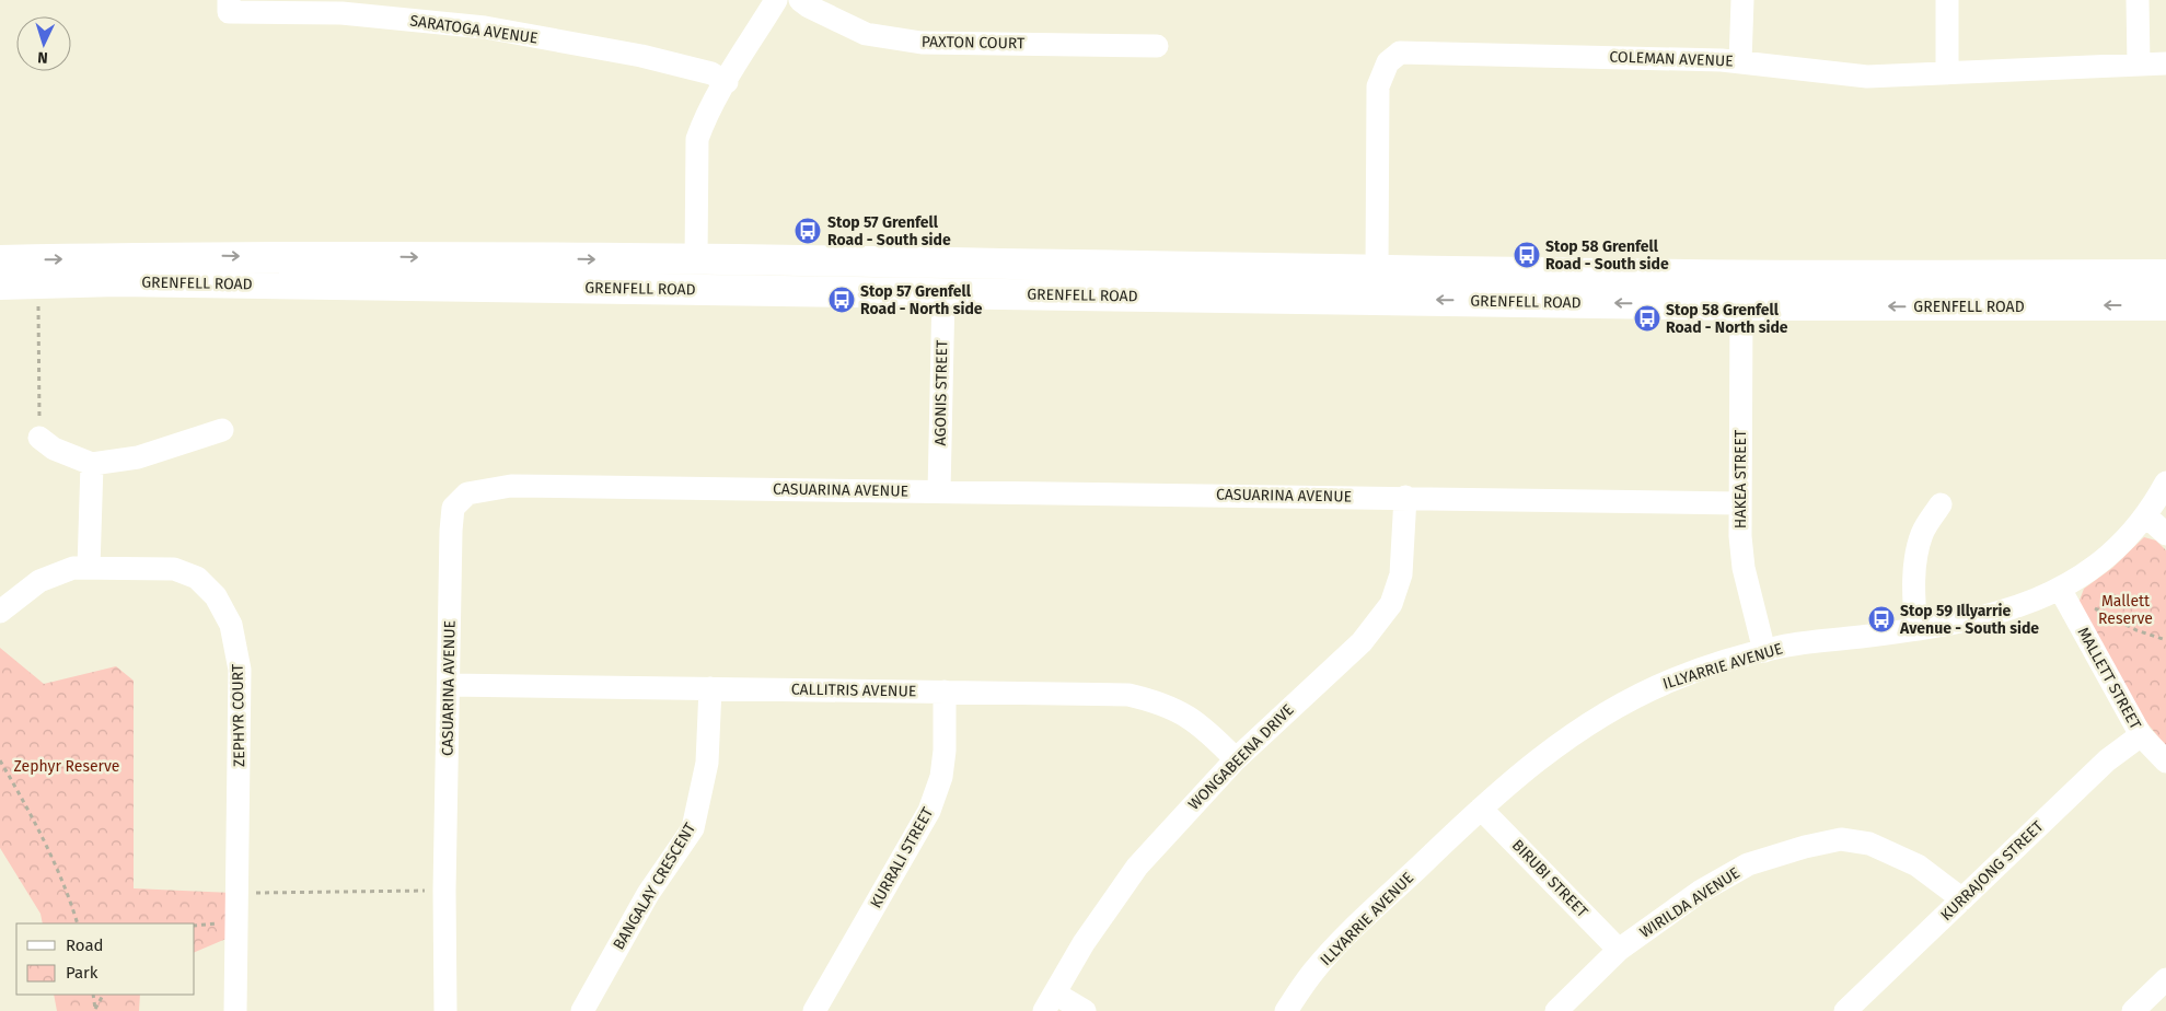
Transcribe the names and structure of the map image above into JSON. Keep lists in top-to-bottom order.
{
  "streets": {
    "main road": ["GRENFELL ROAD"],
    "street": [
      "SARATOGA AVENUE",
      "PAXTON COURT",
      "COLEMAN AVENUE",
      "AGONIS STREET",
      "HAKEA STREET",
      "CASUARINA AVENUE",
      "ILLYARRIE AVENUE",
      "MALLETT STREET",
      "CALLITRIS AVENUE",
      "ZEPHYR COURT",
      "WONGABEENA DRIVE",
      "KURRALI STREET",
      "KURRAJONG STREET",
      "BIRUBI STREET",
      "BANGALAY CRESCENT",
      "WIRILDA AVENUE"
    ]
  },
  "crossings": [
    ["COLEMAN AVENUE", "GRENFELL ROAD"],
    ["GRENFELL ROAD", "AGONIS STREET"],
    ["GRENFELL ROAD", "HAKEA STREET"],
    ["AGONIS STREET", "CASUARINA AVENUE"],
    ["HAKEA STREET", "CASUARINA AVENUE"],
    ["HAKEA STREET", "ILLYARRIE AVENUE"],
    ["CASUARINA AVENUE", "CALLITRIS AVENUE"],
    ["CASUARINA AVENUE", "WONGABEENA DRIVE"],
    ["ILLYARRIE AVENUE", "MALLETT STREET"],
    ["ILLYARRIE AVENUE", "BIRUBI STREET"],
    ["MALLETT STREET", "KURRAJONG STREET"],
    ["CALLITRIS AVENUE", "WONGABEENA DRIVE"],
    ["CALLITRIS AVENUE", "KURRALI STREET"],
    ["CALLITRIS AVENUE", "BANGALAY CRESCENT"],
    ["KURRAJONG STREET", "WIRILDA AVENUE"],
    ["BIRUBI STREET", "WIRILDA AVENUE"]
  ],
  "parks": ["Mallett Reserve", "Zephyr Reserve"],
  "places": {
    "bus stop": [
      "Stop 57 Grenfell Road - South side",
      "Stop 58 Grenfell Road - South side",
      "Stop 57 Grenfell Road - North side",
      "Stop 58 Grenfell Road - North side",
      "Stop 59 Illyarrie Avenue - South side"
    ]
  },
  "legend": ["Road", "Park"],
  "north": "bottom"
}
